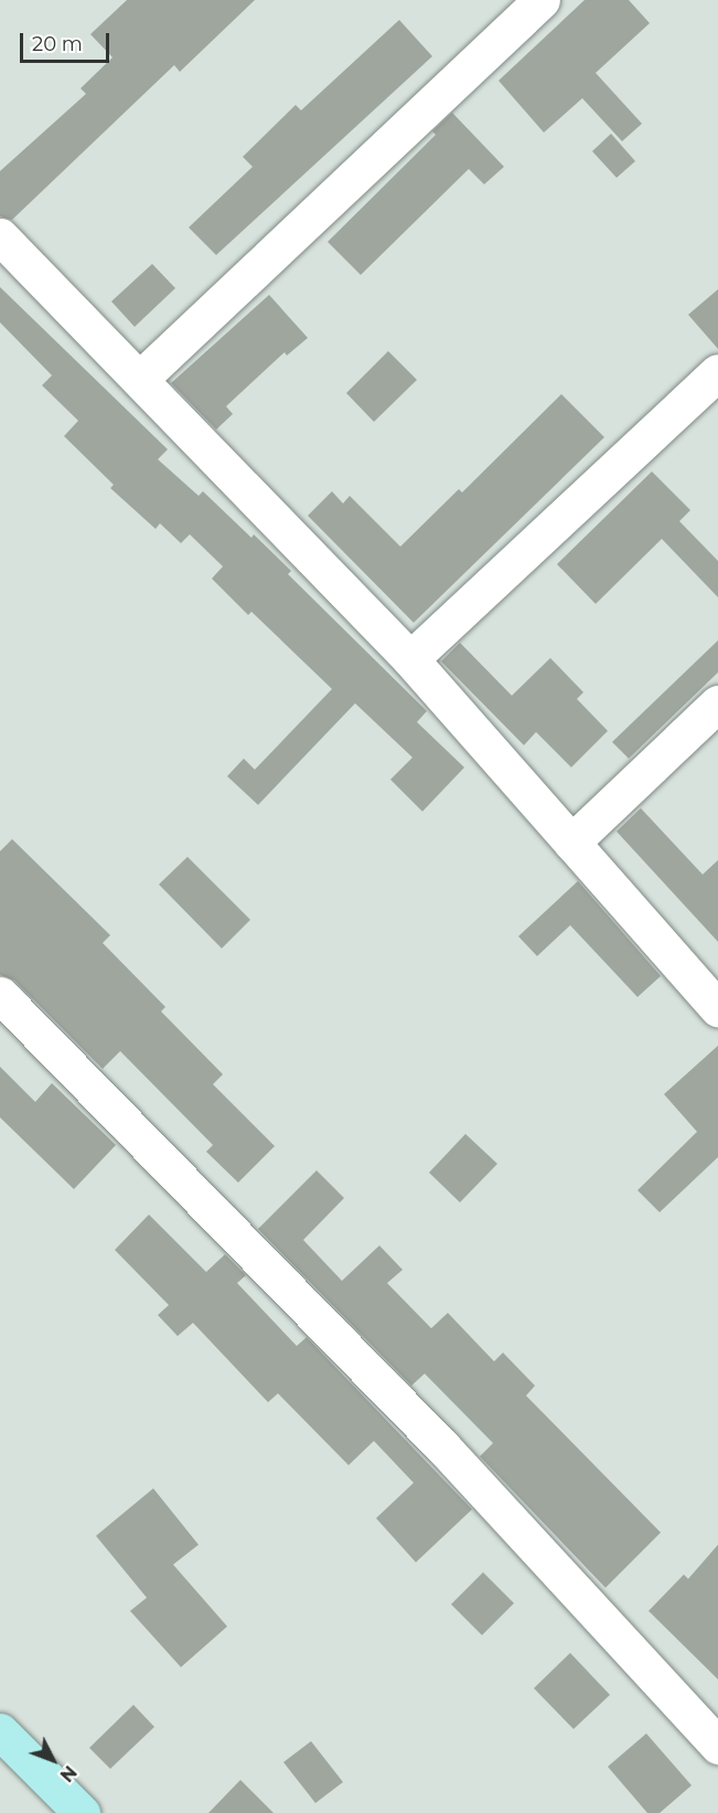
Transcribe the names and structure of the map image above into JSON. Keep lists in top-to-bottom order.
{
  "scale_bar": "20 m",
  "north": "bottom right"
}
